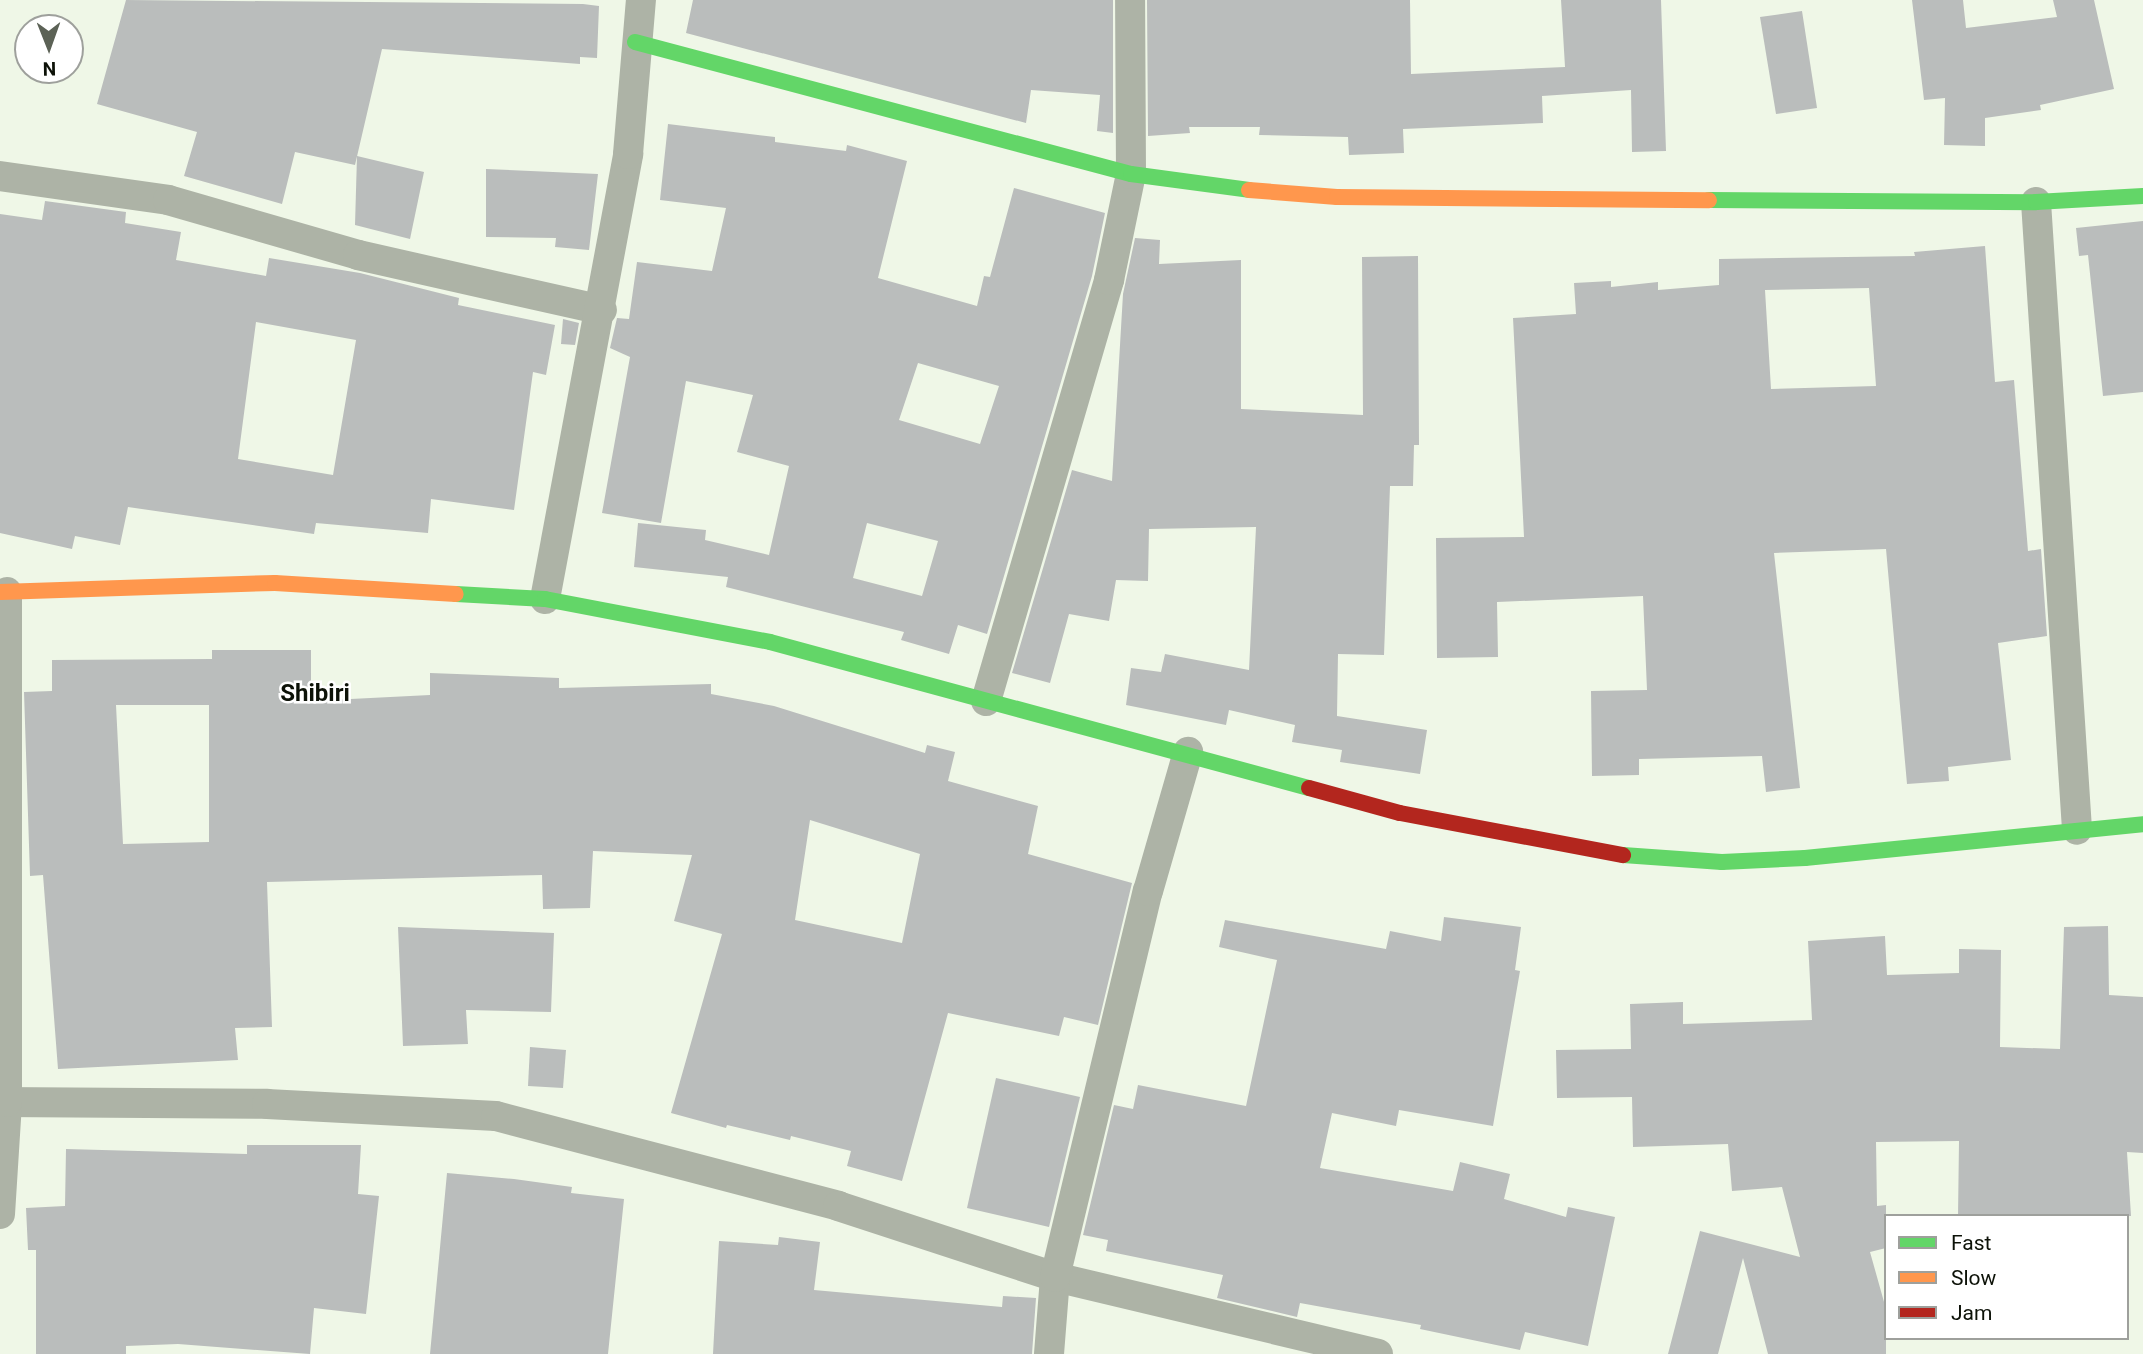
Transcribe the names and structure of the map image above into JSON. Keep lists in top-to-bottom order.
{
  "districts": ["Shibiri"],
  "legend": ["Fast", "Slow", "Jam"],
  "north": "bottom"
}
